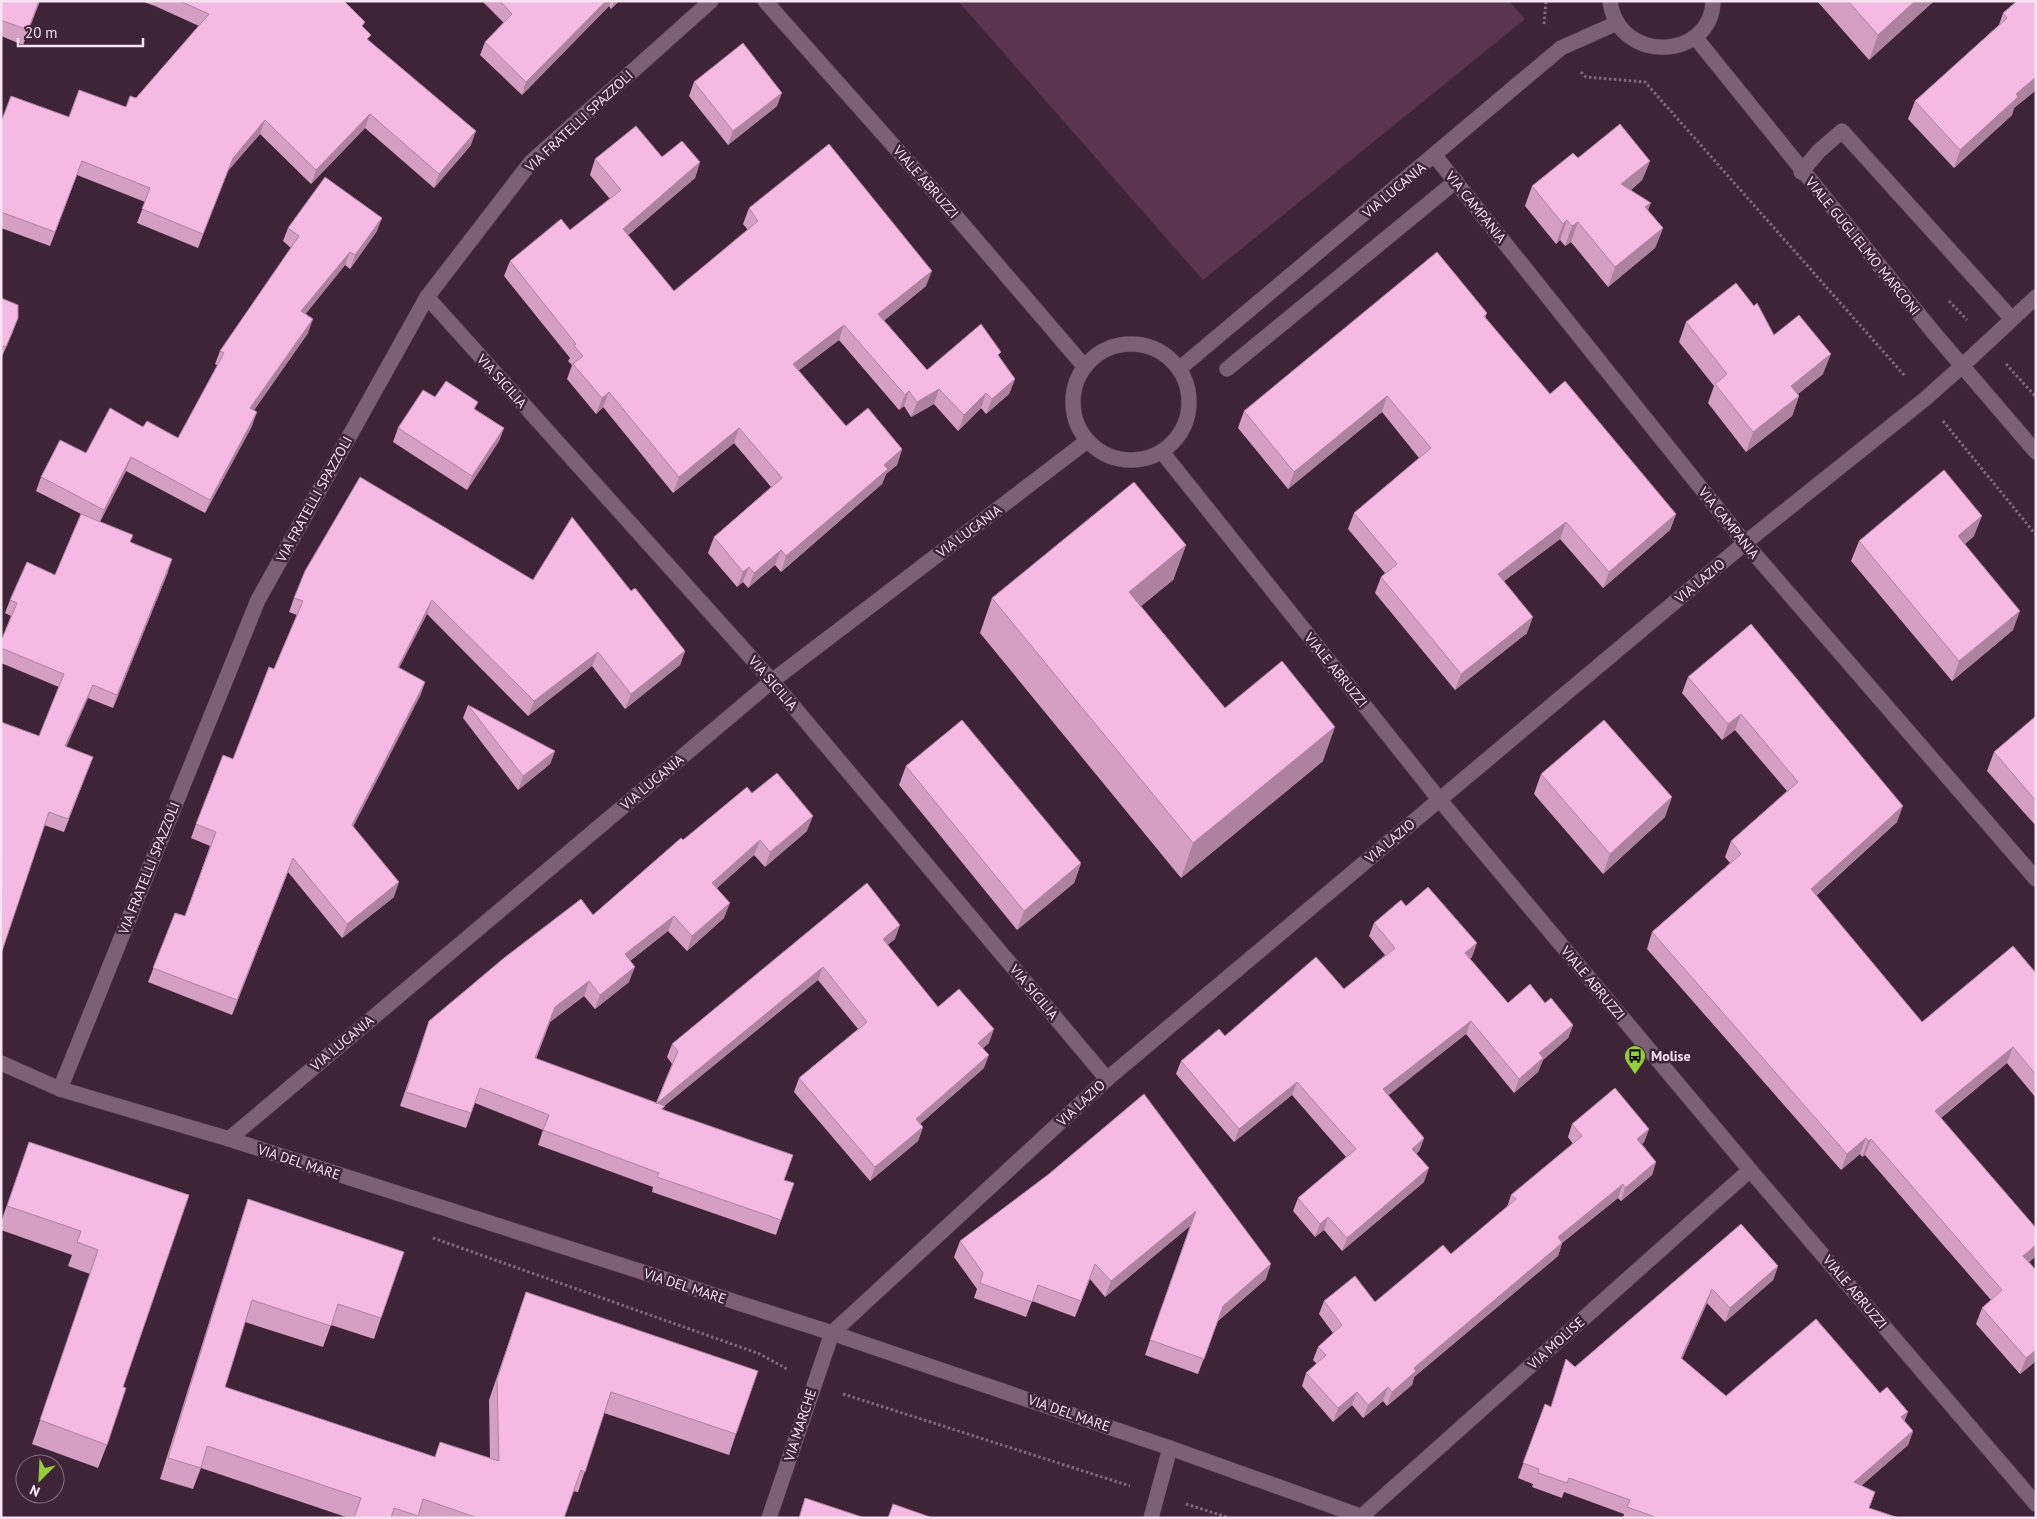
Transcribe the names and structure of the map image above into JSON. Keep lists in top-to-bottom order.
{
  "streets": {
    "street": [
      "VIA FRATELLI SPAZZOLI",
      "VIALE ABRUZZI",
      "VIA LUCANIA",
      "VIA CAMPANIA",
      "VIALE GUGLIELMO MARCONI",
      "VIA SICILIA",
      "VIA LAZIO",
      "VIA DEL MARE",
      "VIA MOLISE",
      "VIA MARCHE"
    ]
  },
  "crossings": [
    ["VIA FRATELLI SPAZZOLI", "VIA SICILIA"],
    ["VIA FRATELLI SPAZZOLI", "VIA DEL MARE"],
    ["VIALE ABRUZZI", "VIA LUCANIA"],
    ["VIALE ABRUZZI", "VIA LAZIO"],
    ["VIALE ABRUZZI", "VIA MOLISE"],
    ["VIA LUCANIA", "VIA CAMPANIA"],
    ["VIA LUCANIA", "VIA SICILIA"],
    ["VIA LUCANIA", "VIA DEL MARE"],
    ["VIA CAMPANIA", "VIA LAZIO"],
    ["VIALE GUGLIELMO MARCONI", "VIA LAZIO"],
    ["VIA SICILIA", "VIA LAZIO"],
    ["VIA LAZIO", "VIA DEL MARE"],
    ["VIA LAZIO", "VIA MARCHE"],
    ["VIA DEL MARE", "VIA MOLISE"],
    ["VIA DEL MARE", "VIA MARCHE"]
  ],
  "places": {
    "bus stop": ["Molise"]
  },
  "scale_bar": "20 m",
  "north": "bottom left"
}
